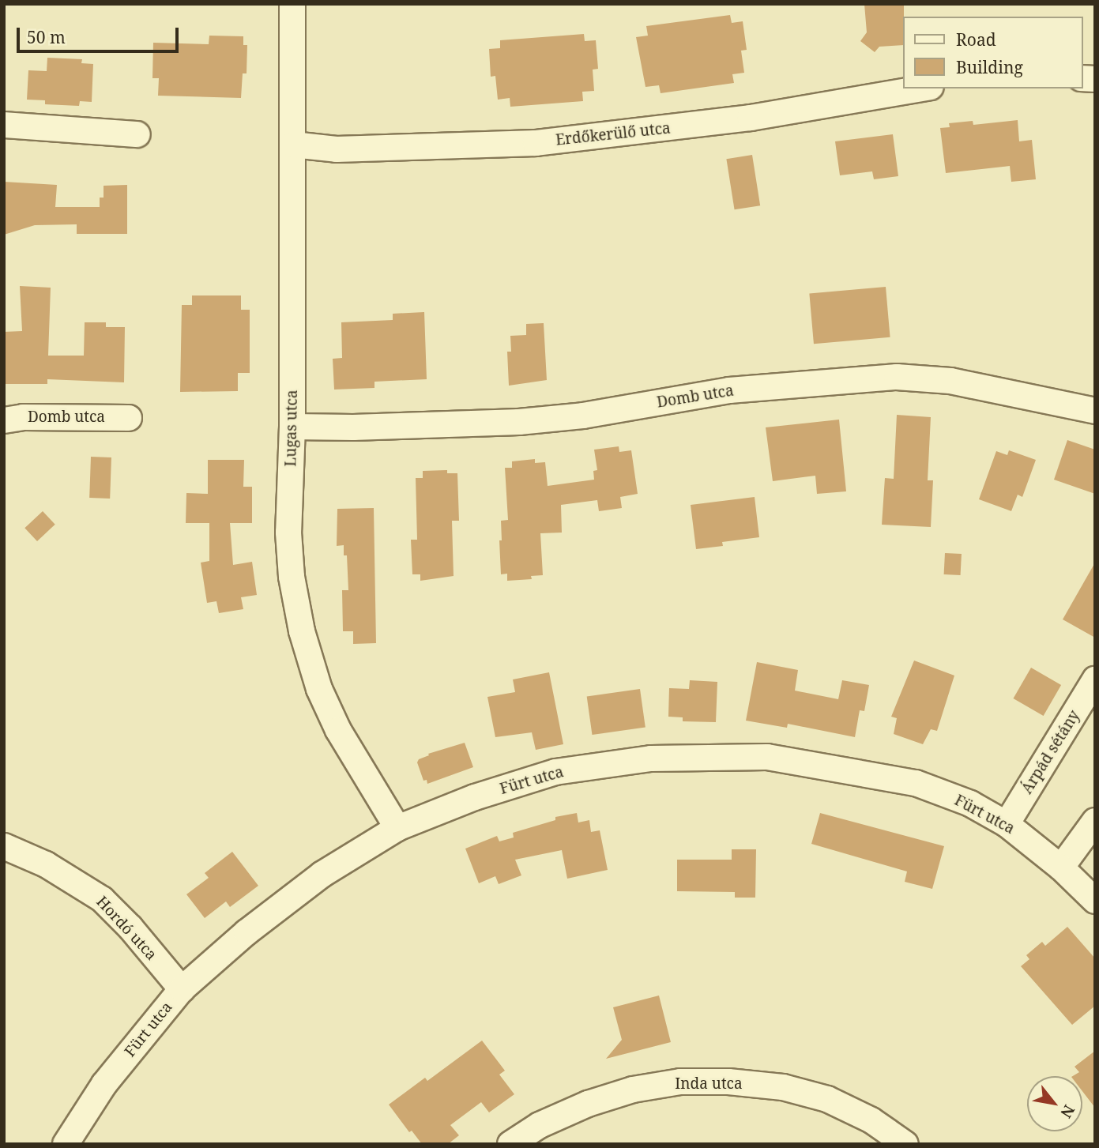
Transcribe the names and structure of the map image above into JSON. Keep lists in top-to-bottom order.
{
  "streets": {
    "street": [
      "Erdőkerülő utca",
      "Domb utca",
      "Lugas utca",
      "Árpád sétány",
      "Fürt utca",
      "Hordó utca",
      "Inda utca"
    ]
  },
  "crossings": [
    ["Erdőkerülő utca", "Lugas utca"],
    ["Domb utca", "Lugas utca"],
    ["Lugas utca", "Fürt utca"],
    ["Árpád sétány", "Fürt utca"],
    ["Fürt utca", "Hordó utca"]
  ],
  "legend": ["Road", "Building"],
  "scale_bar": "50 m",
  "north": "bottom right"
}
